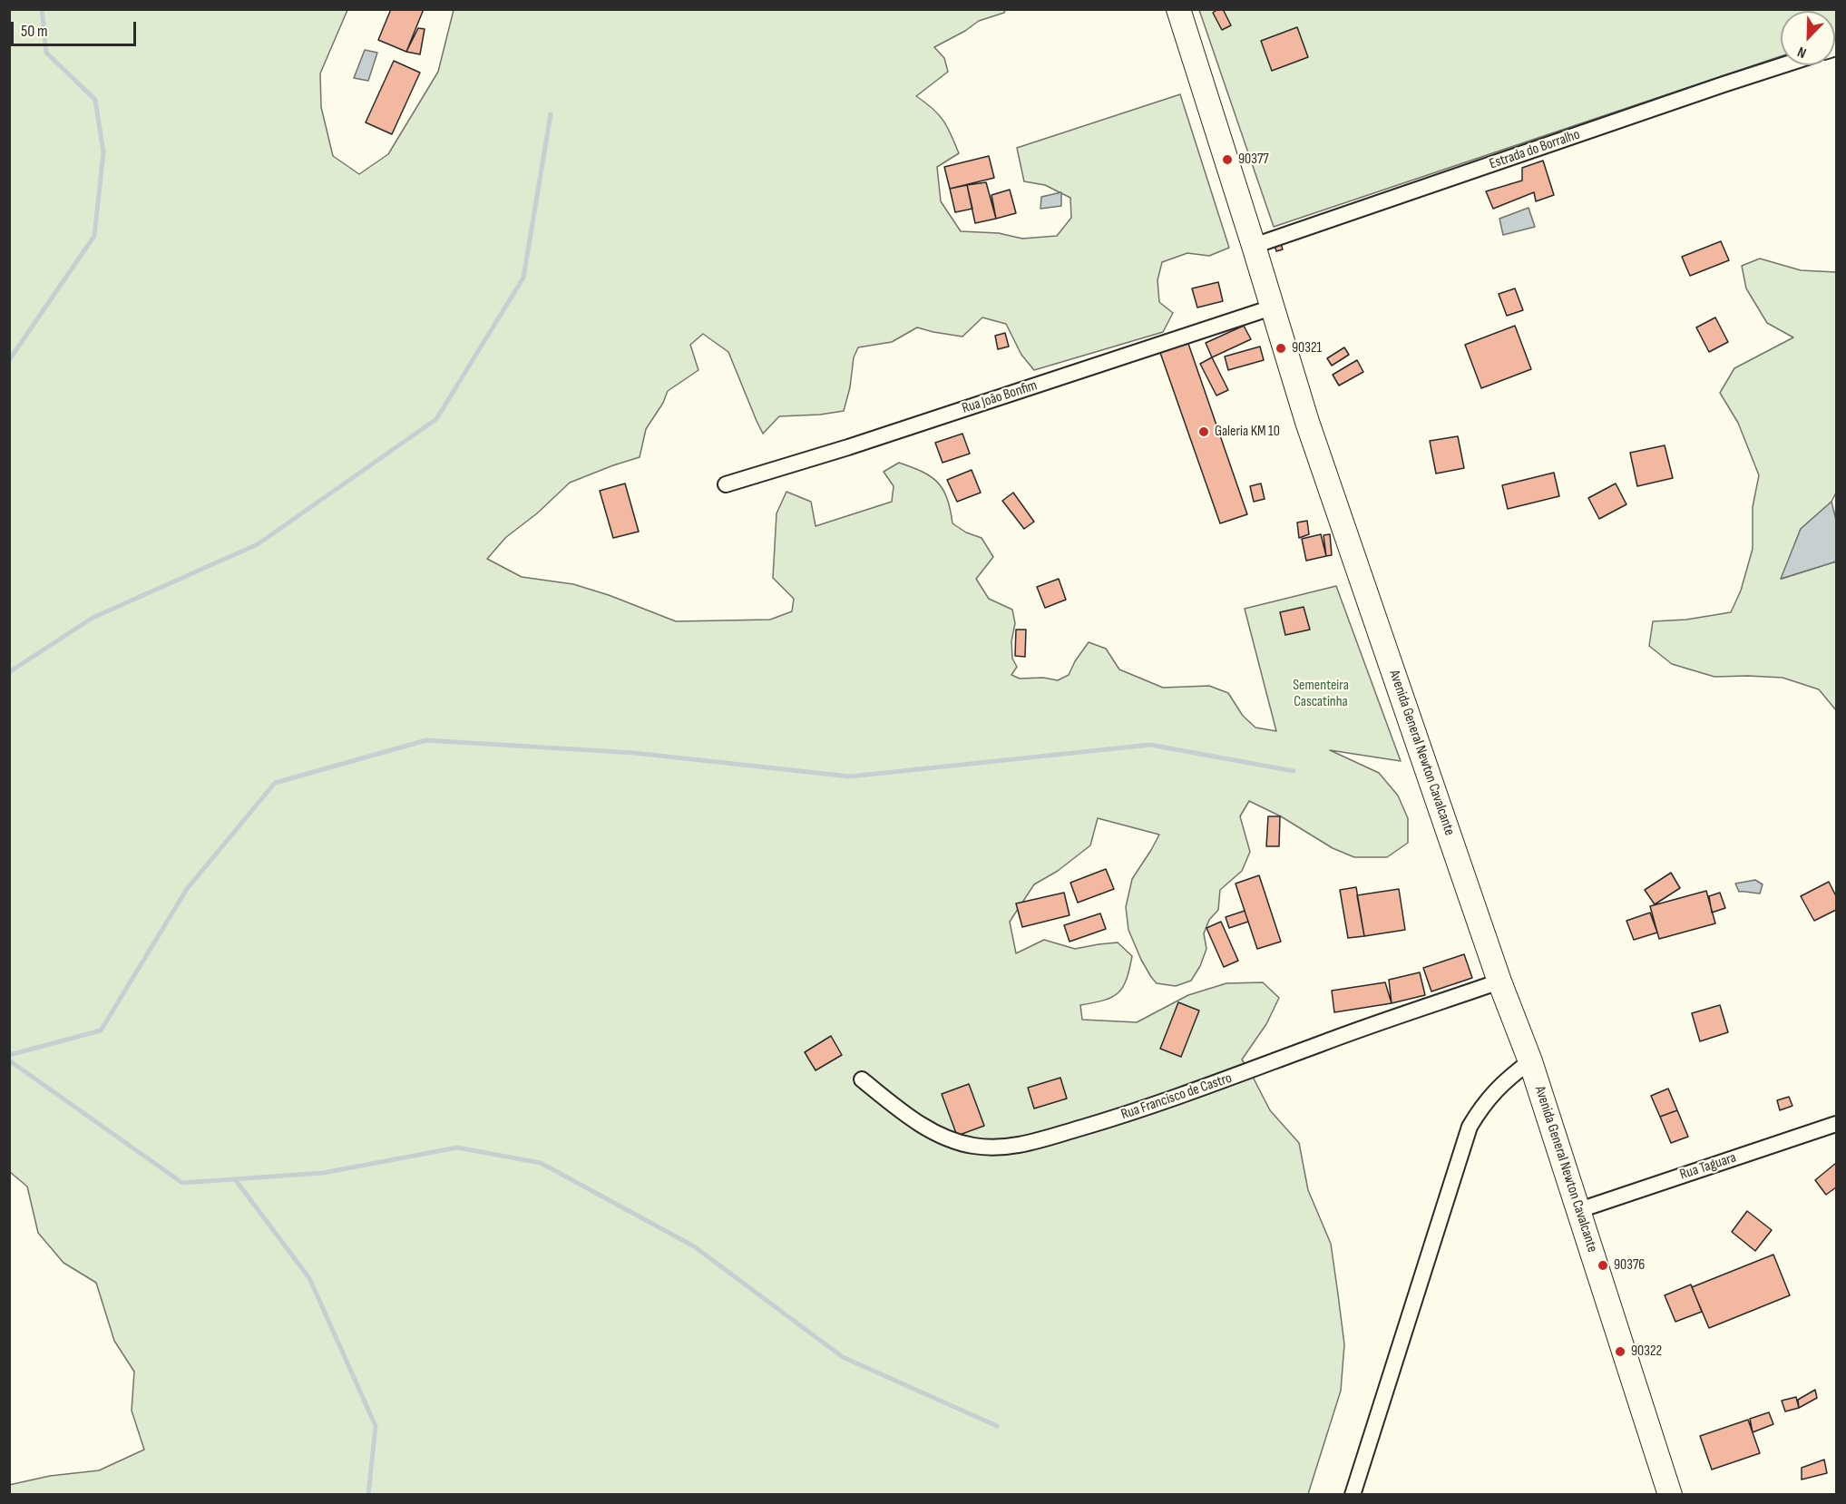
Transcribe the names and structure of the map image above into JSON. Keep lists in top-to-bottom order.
{
  "streets": {
    "main road": ["Avenida General Newton Cavalcante"],
    "street": [
      "Estrada do Borralho",
      "Rua João Bonfim",
      "Rua Francisco de Castro",
      "Rua Taguara"
    ]
  },
  "crossings": [
    ["Estrada do Borralho", "Avenida General Newton Cavalcante"],
    ["Rua João Bonfim", "Avenida General Newton Cavalcante"],
    ["Avenida General Newton Cavalcante", "Rua Francisco de Castro"],
    ["Avenida General Newton Cavalcante", "Rua Taguara"]
  ],
  "parks": ["Sementeira Cascatinha"],
  "places": [
    "90377",
    "90321",
    "Galeria KM 10",
    "90376",
    "90322"
  ],
  "scale_bar": "50 m",
  "north": "bottom left"
}
